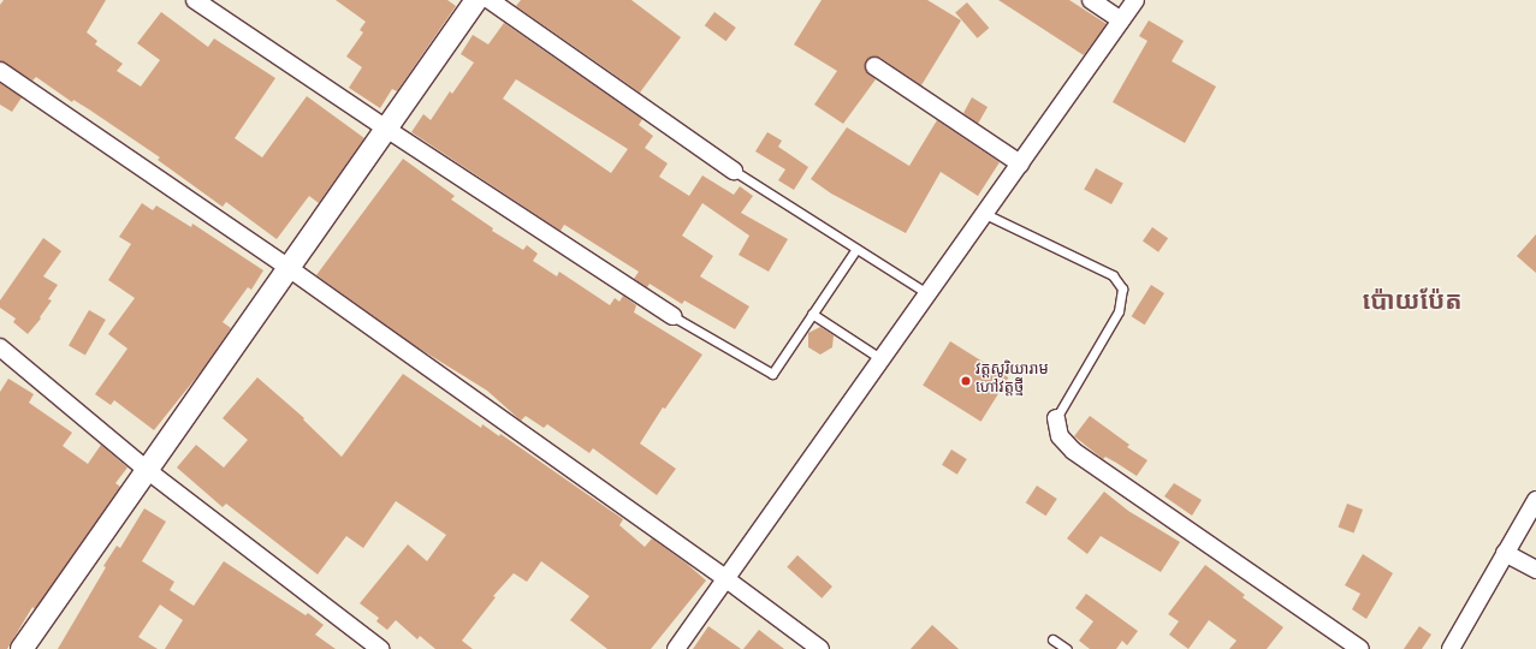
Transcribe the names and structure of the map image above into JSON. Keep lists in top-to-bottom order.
{
  "districts": ["ប៉ោយប៉ែត"],
  "places": ["វត្តសូរិយារាម ហៅវត្តថ្មី"]
}
